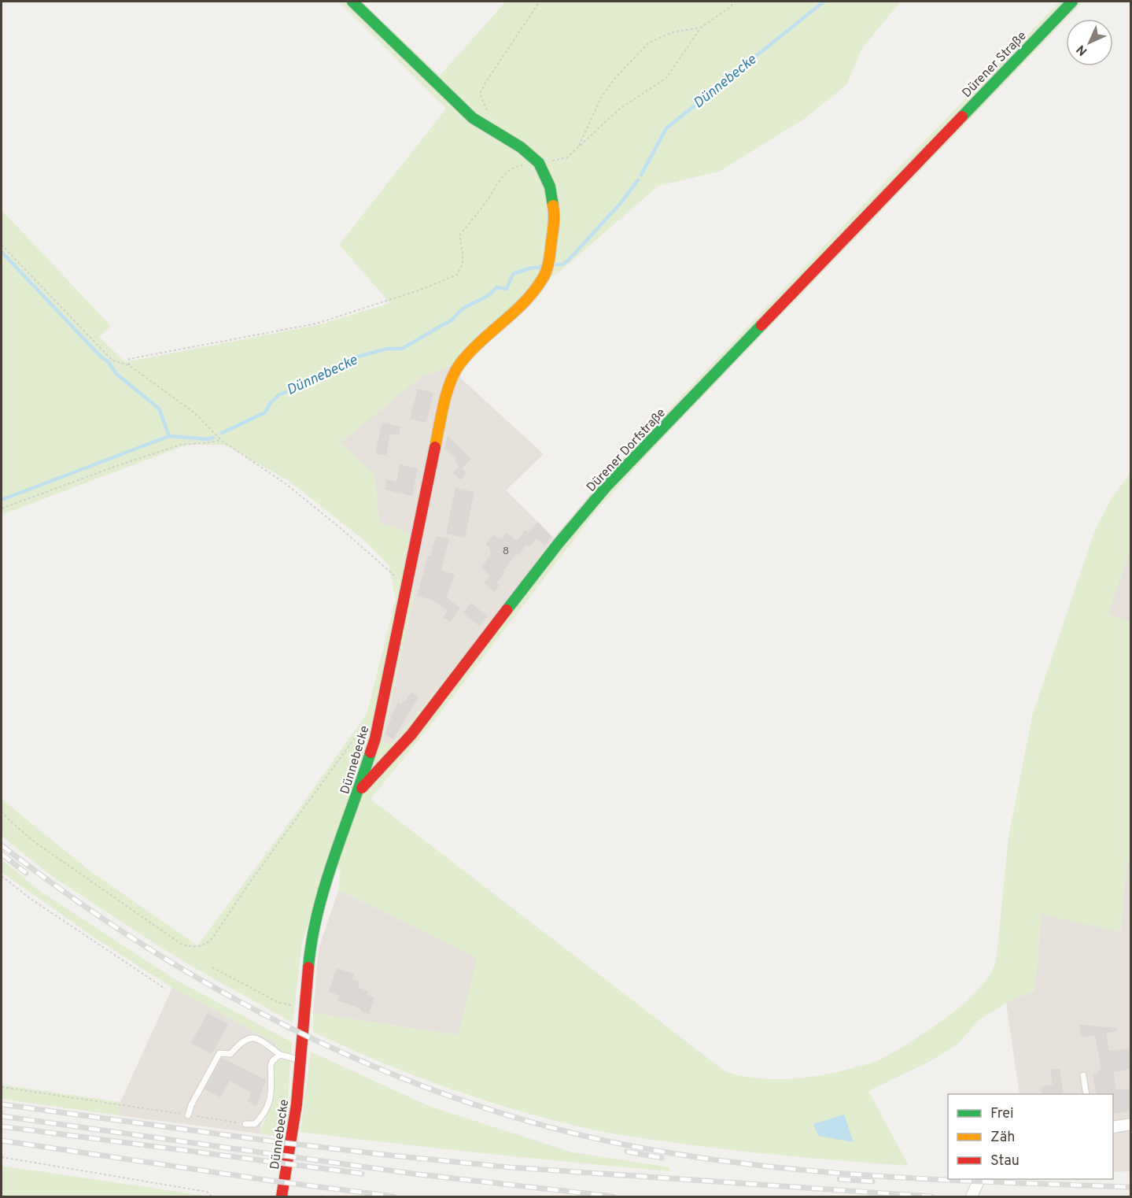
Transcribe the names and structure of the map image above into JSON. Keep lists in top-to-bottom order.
{
  "streets": {
    "street": ["Dürener Straße", "Dürener Dorfstraße", "Dünnebecke"]
  },
  "crossings": [
    ["Dürener Straße", "Dürener Dorfstraße"],
    ["Dürener Dorfstraße", "Dünnebecke"]
  ],
  "water": ["Dünnebecke"],
  "house_numbers": ["8"],
  "legend": ["Frei", "Zäh", "Stau"],
  "north": "bottom left"
}
